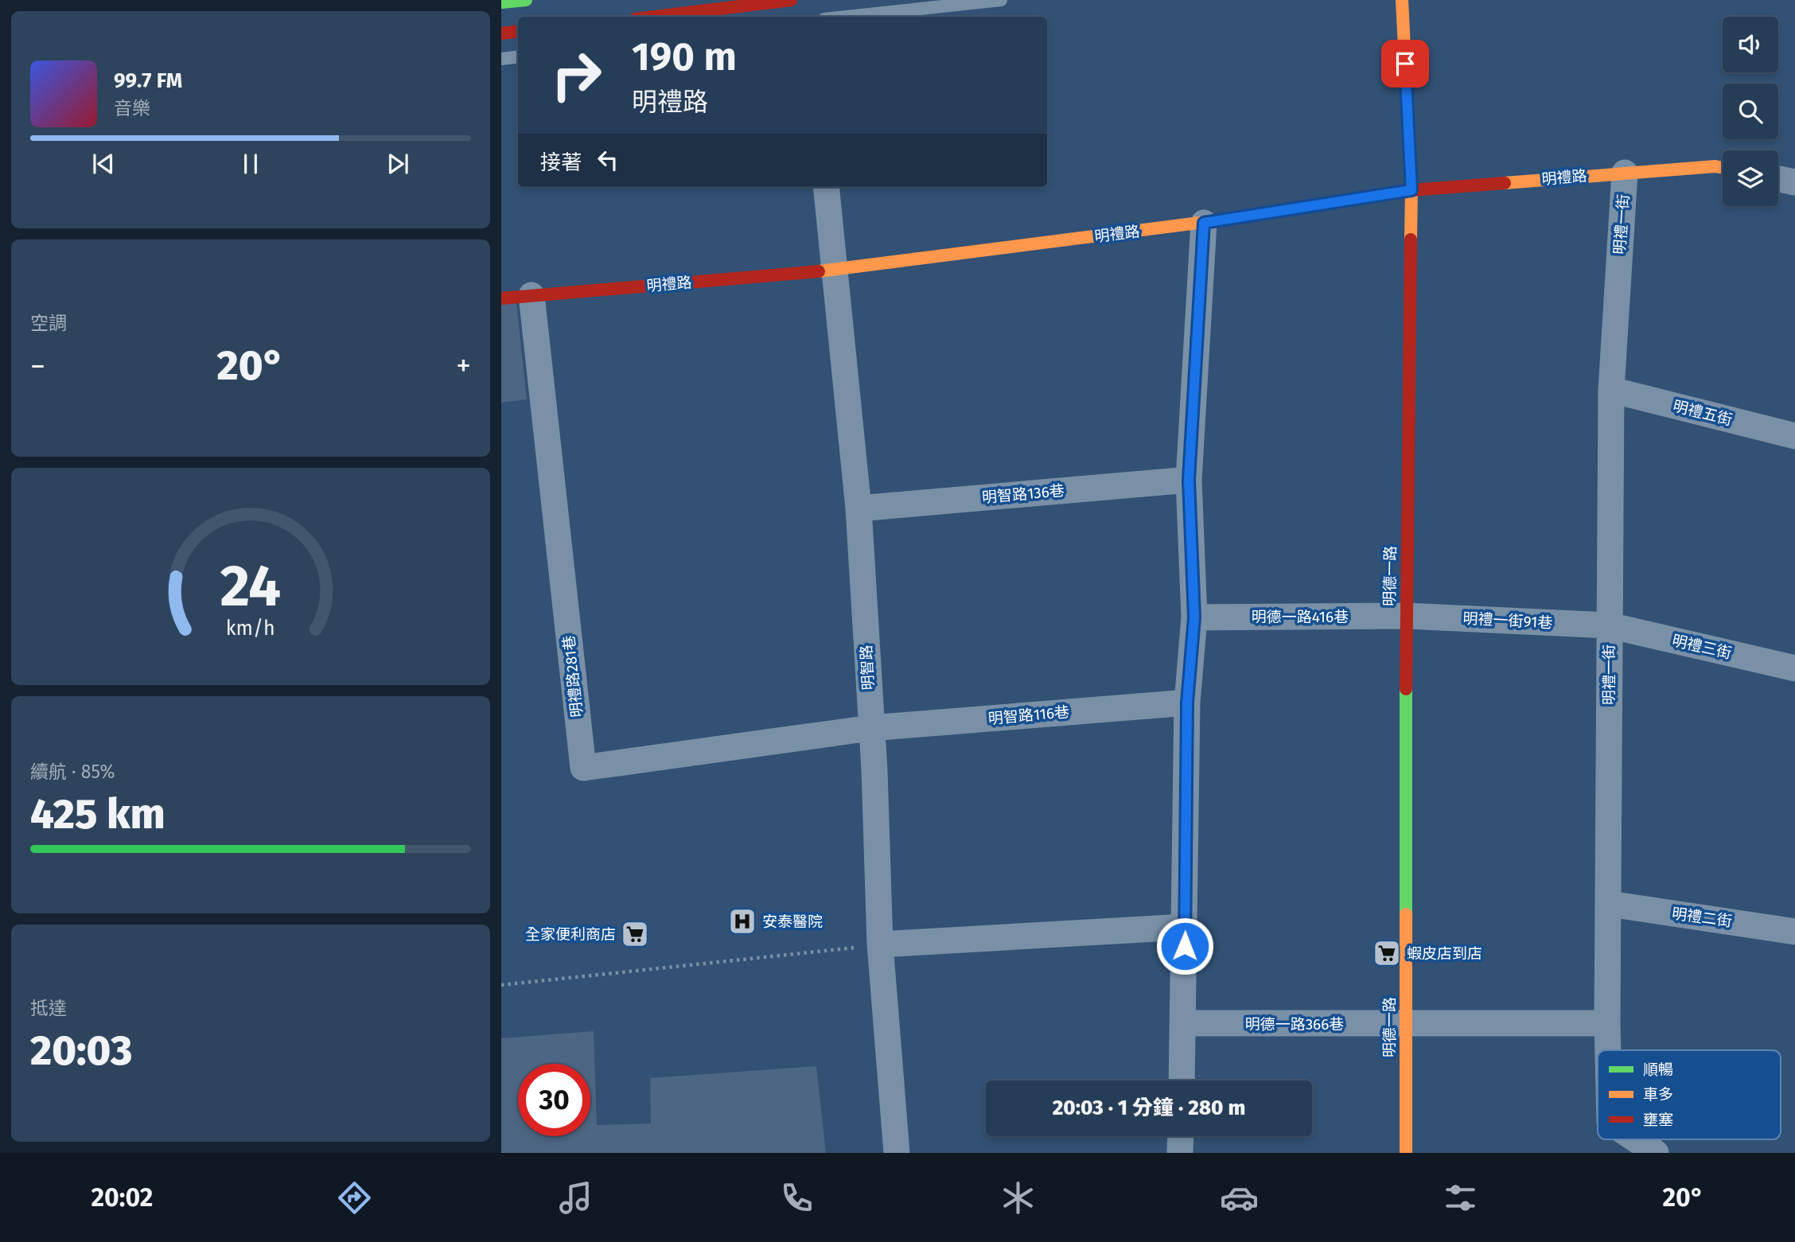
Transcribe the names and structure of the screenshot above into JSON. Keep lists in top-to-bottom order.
{
  "streets": {
    "street": [
      "明禮路",
      "明禮一街",
      "明禮五街",
      "明智路136巷",
      "明德一路",
      "明德一路416巷",
      "明禮一街91巷",
      "明禮三街",
      "明智路",
      "明禮路281巷",
      "明智路116巷",
      "明禮二街",
      "明德一路366巷"
    ]
  },
  "crossings": [
    ["明禮路", "明禮一街"],
    ["明禮路", "明德一路"],
    ["明禮路", "明智路"],
    ["明禮路", "明禮路281巷"],
    ["明禮一街", "明禮五街"],
    ["明禮一街", "明禮一街91巷"],
    ["明禮一街", "明禮三街"],
    ["明禮一街", "明禮二街"],
    ["明禮一街", "明德一路366巷"],
    ["明智路136巷", "明智路"],
    ["明德一路", "明德一路416巷"],
    ["明德一路", "明禮一街91巷"],
    ["明德一路", "明德一路366巷"],
    ["明德一路416巷", "明禮一街91巷"],
    ["明禮一街91巷", "明禮三街"],
    ["明智路", "明禮路281巷"],
    ["明智路", "明智路116巷"],
    ["明禮路281巷", "明智路116巷"]
  ],
  "places": {
    "hospital": ["安泰醫院"],
    "supermarket": ["全家便利商店", "蝦皮店到店"]
  },
  "legend": ["順暢", "車多", "壅塞"],
  "page": {
    "turn": ["190 m", "明禮路"],
    "song": ["99.7 FM", "音樂"],
    "then": "接著",
    "tile": [
      "空調",
      ["續航 · 85%", "425 km"],
      ["抵達", "20:03"]
    ],
    "heat": ["−", "20°", "+"],
    "limit": "30",
    "trip": "20:03 · 1 分鐘 · 280 m",
    "tabs": ["20:02", "20°"],
    "gauge": ["24", "km/h"]
  }
}
